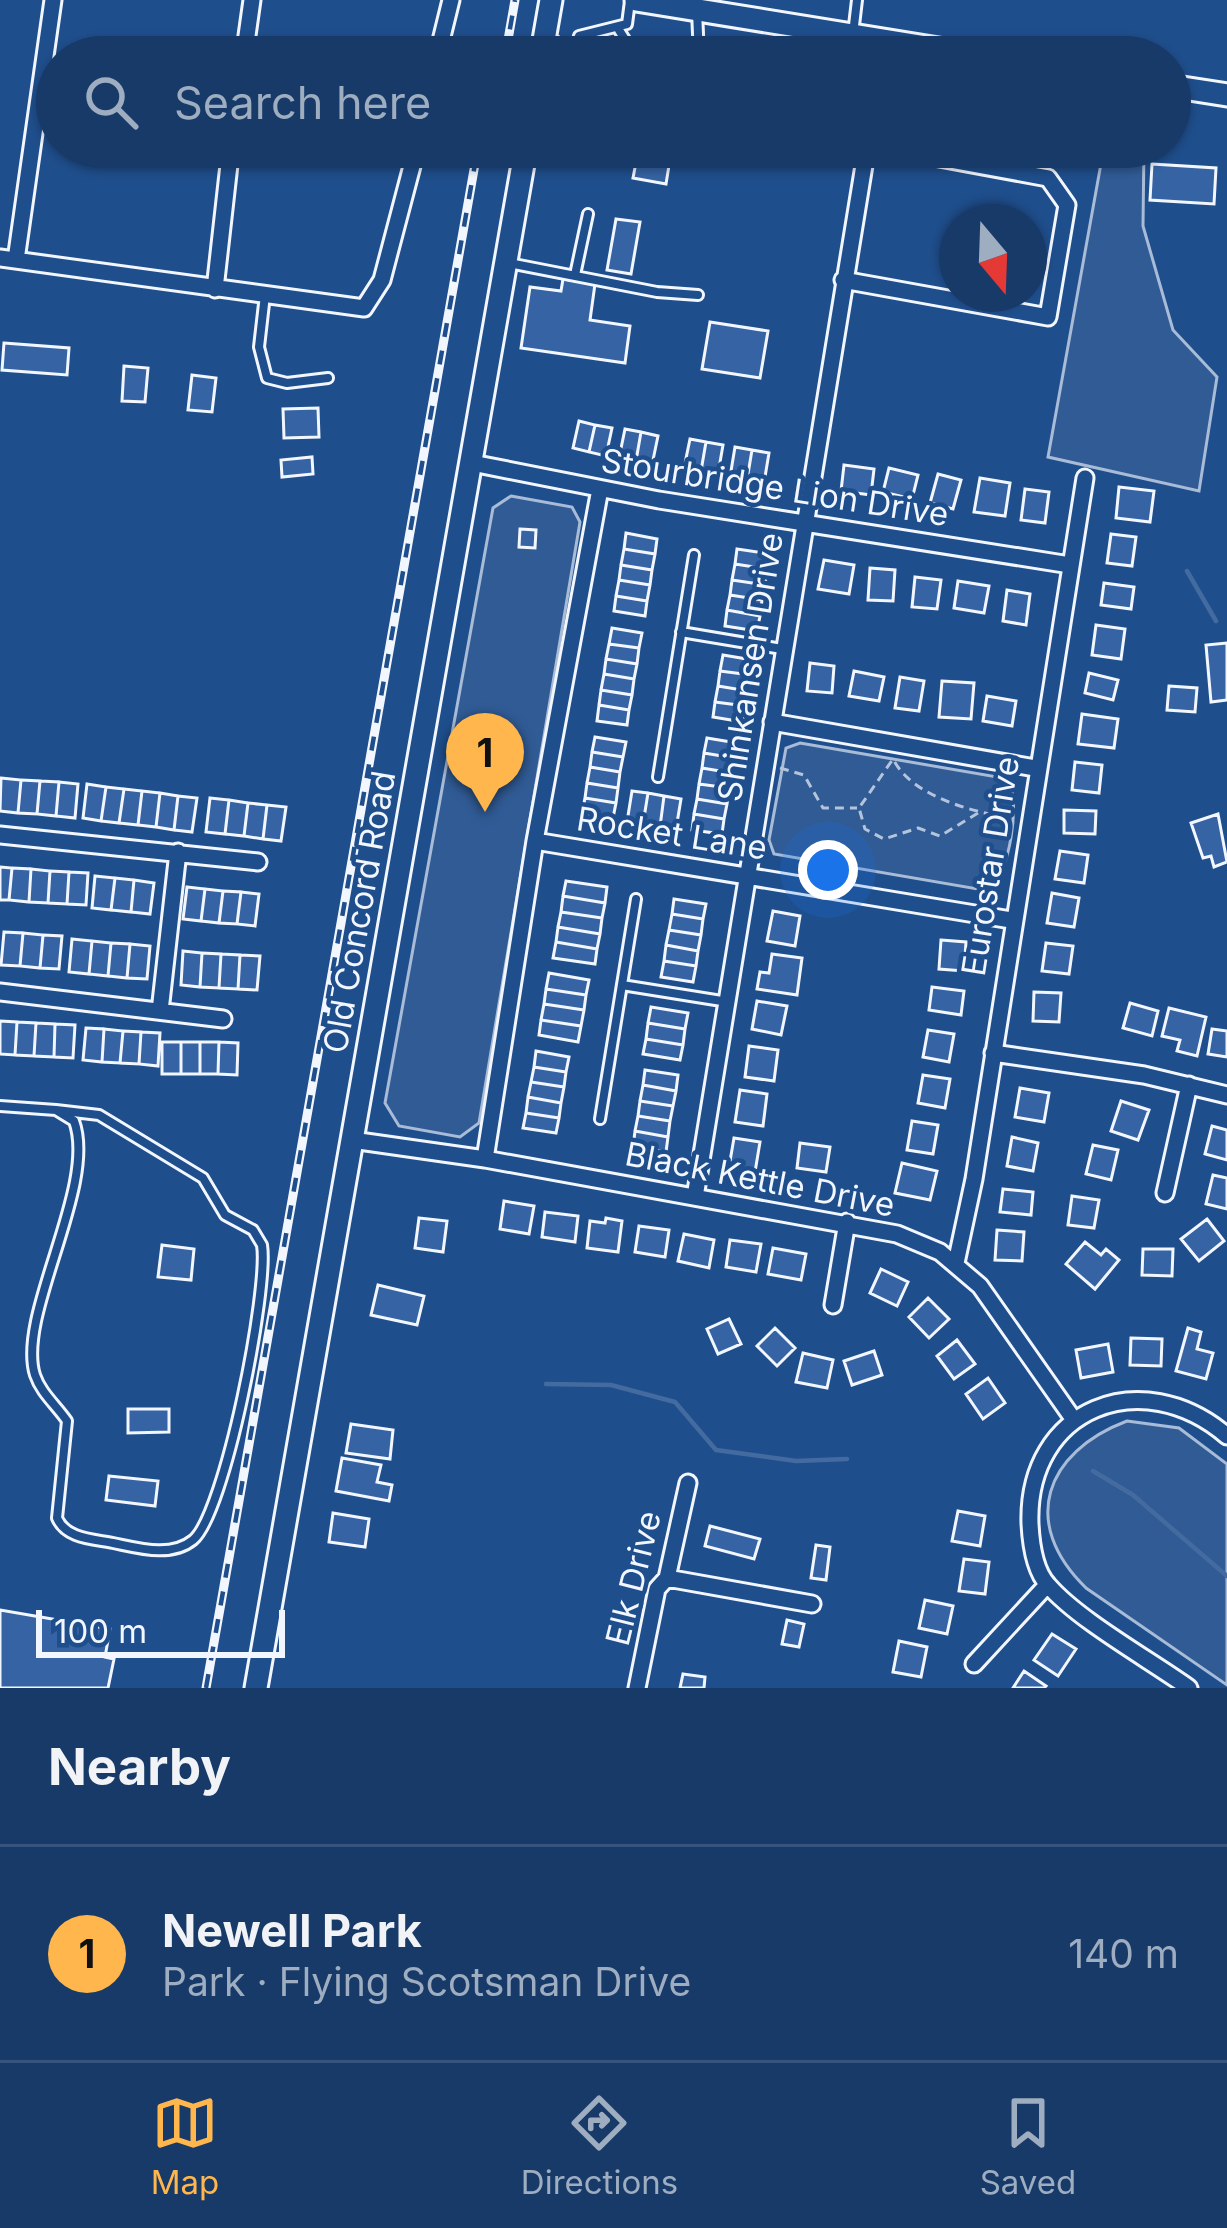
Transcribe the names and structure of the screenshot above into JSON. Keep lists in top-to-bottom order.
{
  "streets": {
    "street": [
      "Stourbridge Lion Drive",
      "Shinkansen Drive",
      "Rocket Lane",
      "Eurostar Drive",
      "Old Concord Road",
      "Black Kettle Drive",
      "Elk Drive"
    ]
  },
  "crossings": [
    ["Stourbridge Lion Drive", "Shinkansen Drive"],
    ["Stourbridge Lion Drive", "Eurostar Drive"],
    ["Stourbridge Lion Drive", "Old Concord Road"],
    ["Shinkansen Drive", "Rocket Lane"],
    ["Shinkansen Drive", "Black Kettle Drive"],
    ["Rocket Lane", "Eurostar Drive"],
    ["Eurostar Drive", "Black Kettle Drive"],
    ["Old Concord Road", "Black Kettle Drive"]
  ],
  "scale_bar": "100 m",
  "north": "bottom",
  "page": {
    "search": "Search here",
    "pins": "1",
    "scale": "100 m",
    "heading": "Nearby",
    "list": [
      {
        "mark": "1",
        "name": "Newell Park",
        "note": "Park · Flying Scotsman Drive",
        "value": "140 m"
      }
    ],
    "nav": ["Map", "Directions", "Saved"]
  }
}
